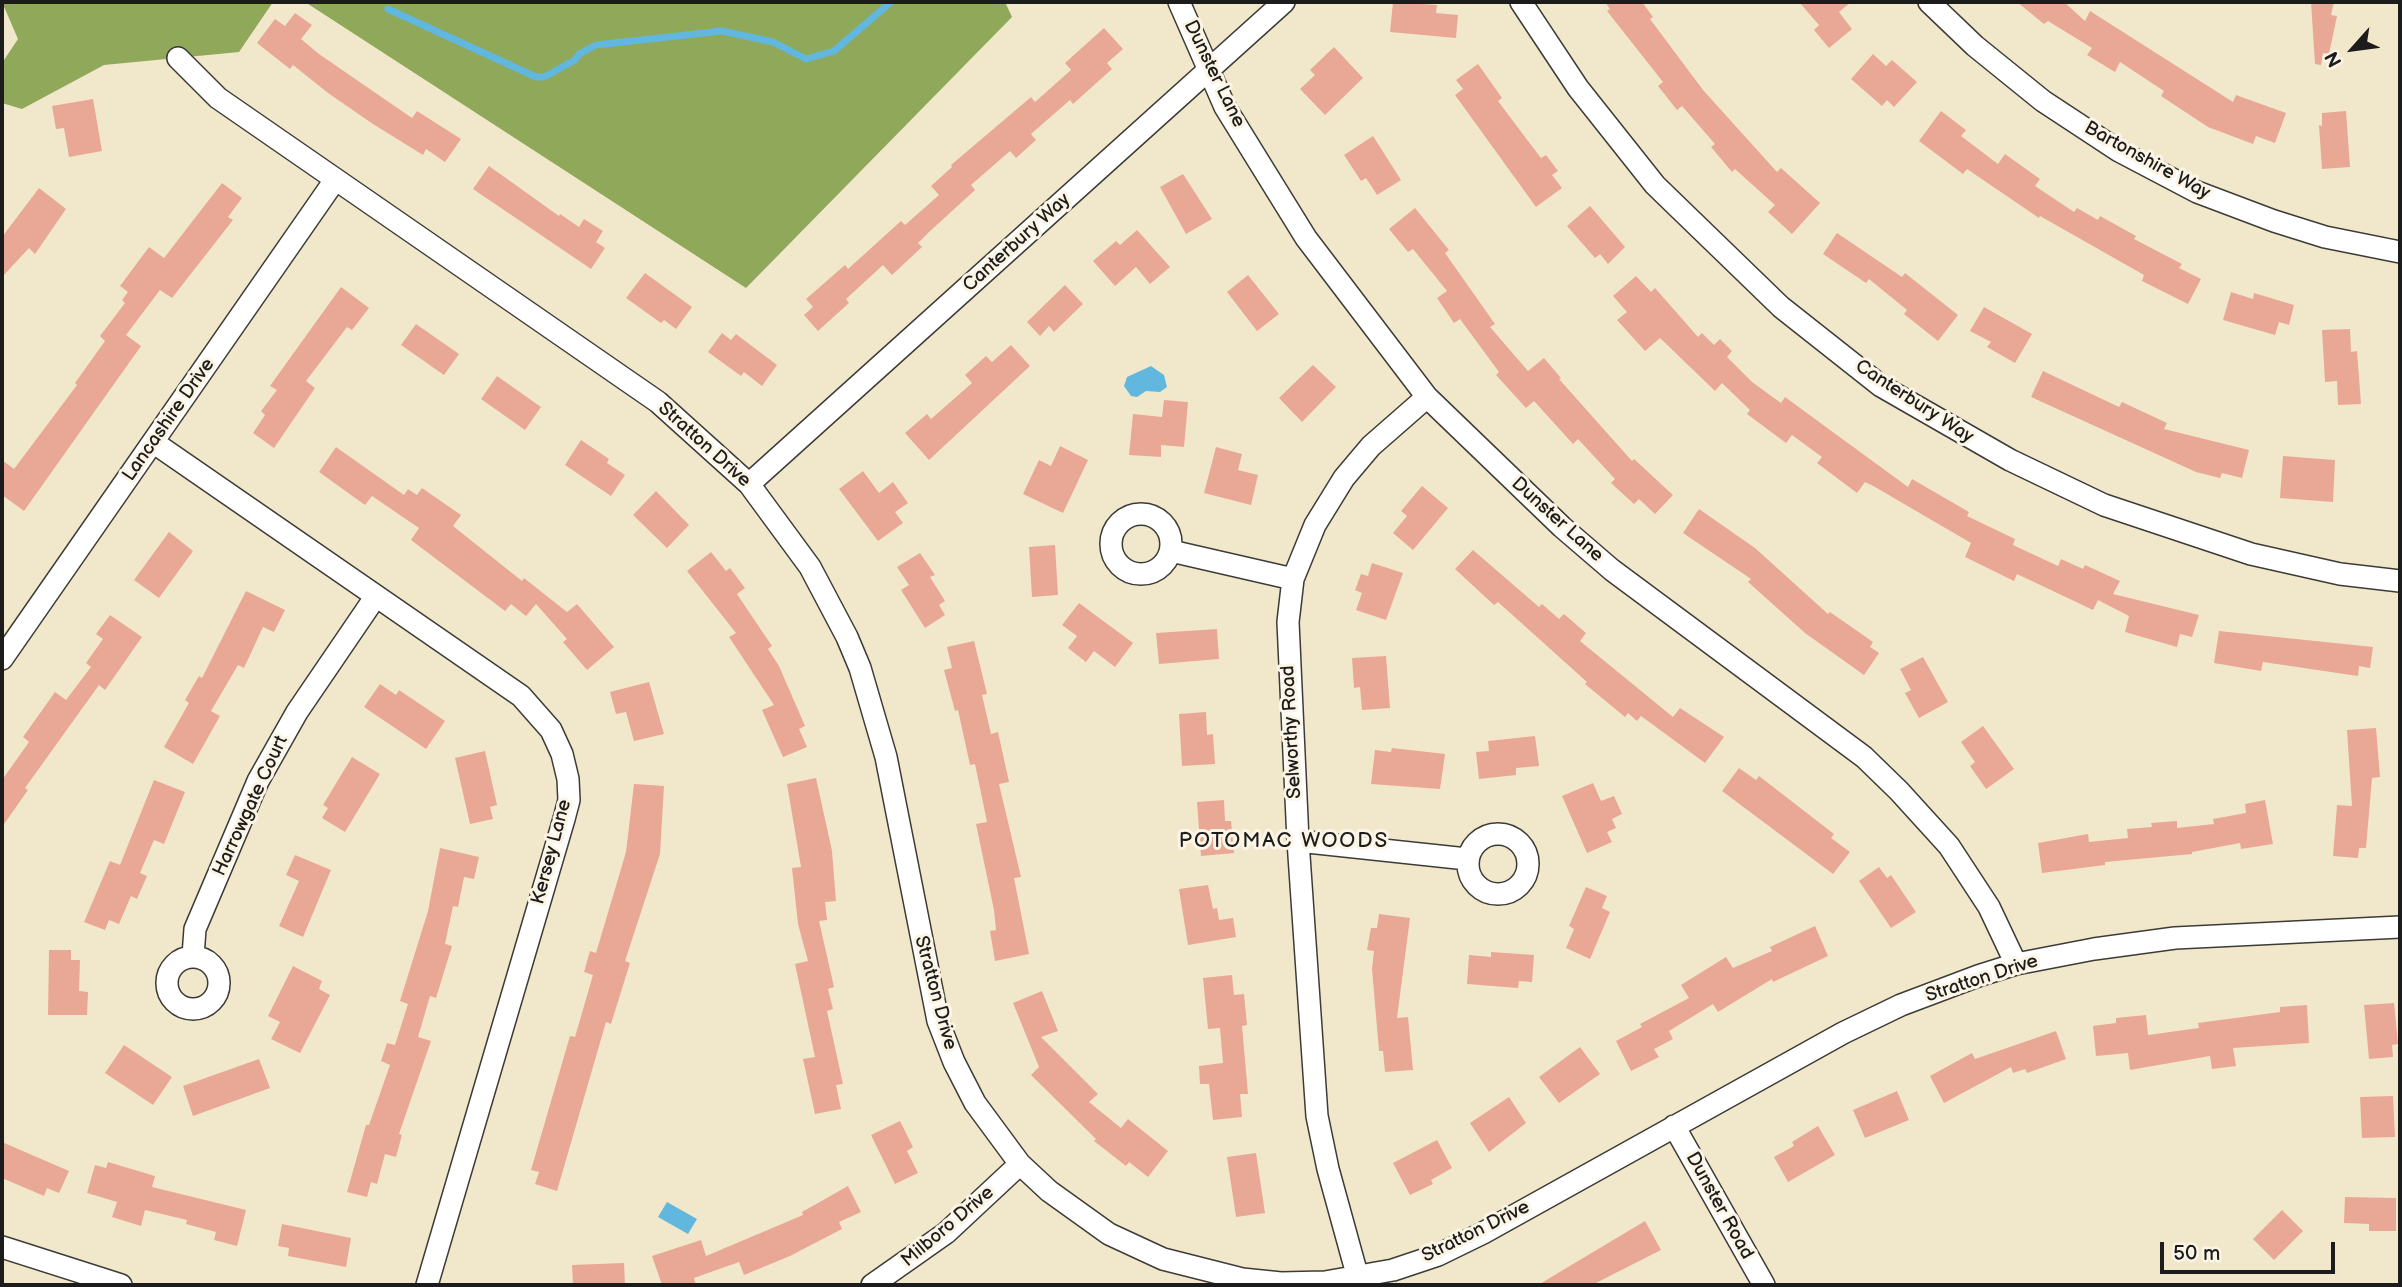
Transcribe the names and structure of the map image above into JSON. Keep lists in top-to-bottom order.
{
  "streets": {
    "street": [
      "Dunster Lane",
      "Bartonshire Way",
      "Canterbury Way",
      "Lancashire Drive",
      "Stratton Drive",
      "Selworthy Road",
      "Harrowgate Court",
      "Kersey Lane",
      "Dunster Road",
      "Milboro Drive"
    ]
  },
  "crossings": [
    ["Dunster Lane", "Canterbury Way"],
    ["Dunster Lane", "Stratton Drive"],
    ["Dunster Lane", "Selworthy Road"],
    ["Canterbury Way", "Stratton Drive"],
    ["Lancashire Drive", "Stratton Drive"],
    ["Lancashire Drive", "Kersey Lane"],
    ["Stratton Drive", "Selworthy Road"],
    ["Stratton Drive", "Dunster Road"],
    ["Stratton Drive", "Milboro Drive"],
    ["Harrowgate Court", "Kersey Lane"]
  ],
  "districts": ["POTOMAC WOODS"],
  "scale_bar": "50 m",
  "north": "bottom left"
}
